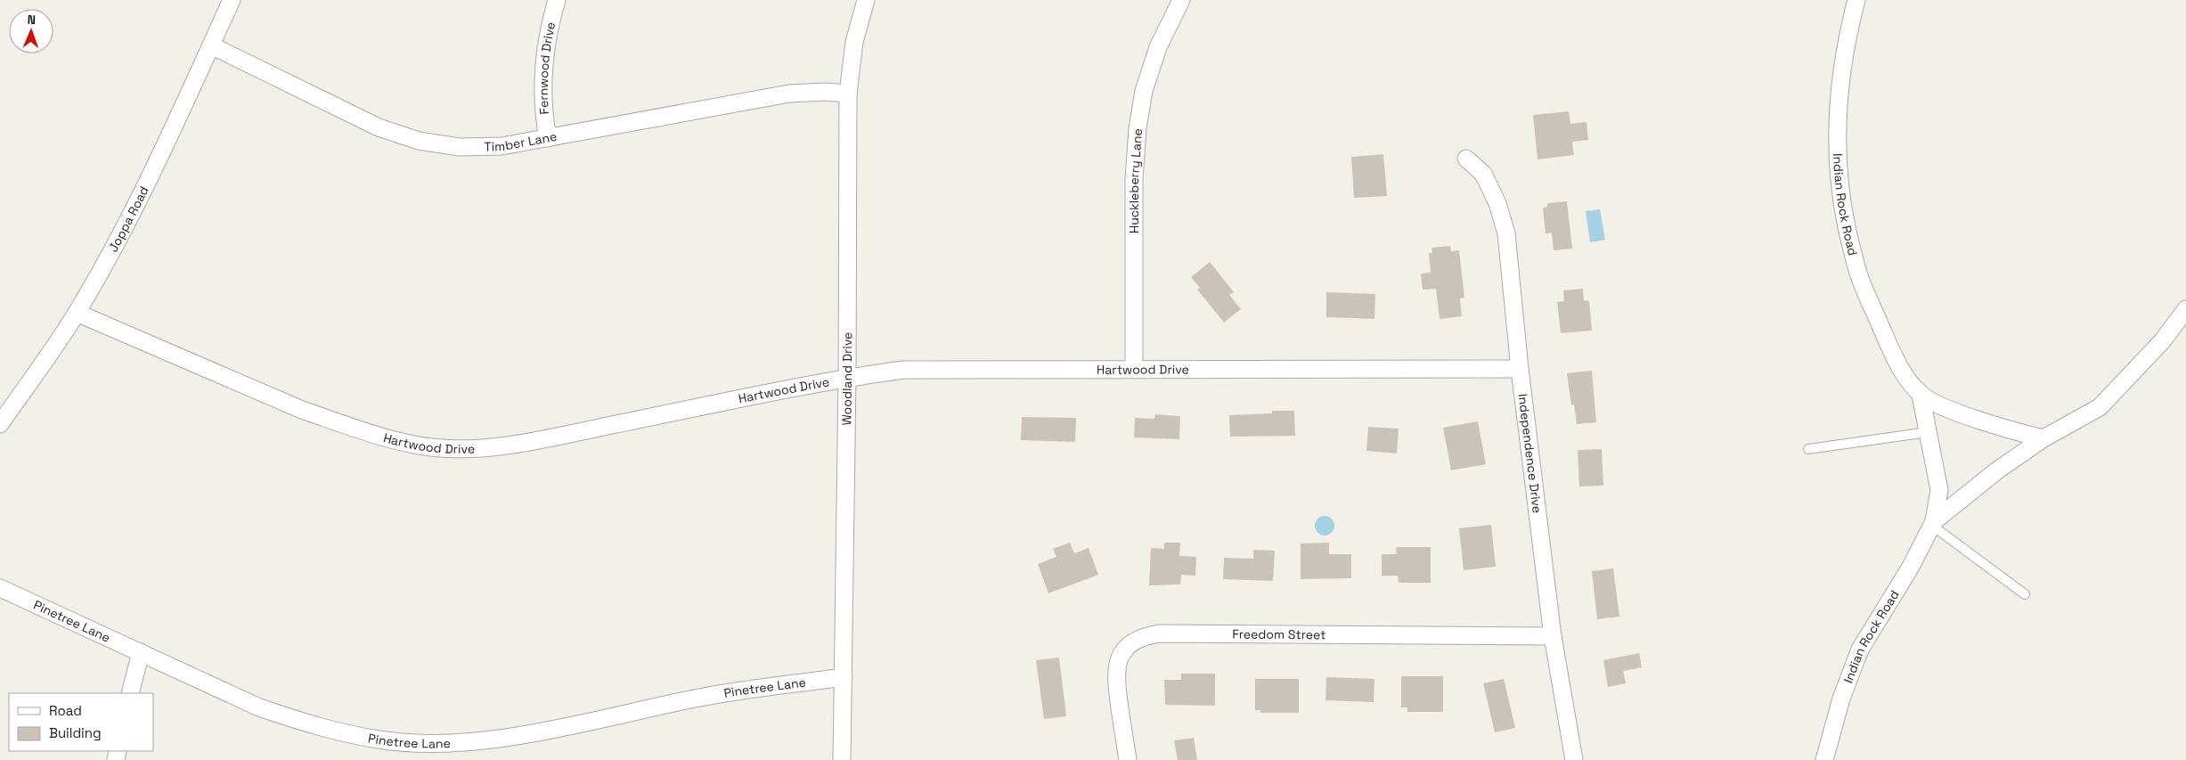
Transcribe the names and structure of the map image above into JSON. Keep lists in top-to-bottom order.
{
  "streets": {
    "street": [
      "Fernwood Drive",
      "Timber Lane",
      "Huckleberry Lane",
      "Indian Rock Road",
      "Joppa Road",
      "Hartwood Drive",
      "Woodland Drive",
      "Independence Drive",
      "Pinetree Lane",
      "Freedom Street"
    ]
  },
  "crossings": [
    ["Fernwood Drive", "Timber Lane"],
    ["Timber Lane", "Joppa Road"],
    ["Timber Lane", "Woodland Drive"],
    ["Huckleberry Lane", "Hartwood Drive"],
    ["Joppa Road", "Hartwood Drive"],
    ["Hartwood Drive", "Woodland Drive"],
    ["Hartwood Drive", "Independence Drive"],
    ["Woodland Drive", "Pinetree Lane"],
    ["Independence Drive", "Freedom Street"]
  ],
  "legend": ["Road", "Building"],
  "north": "top"
}
